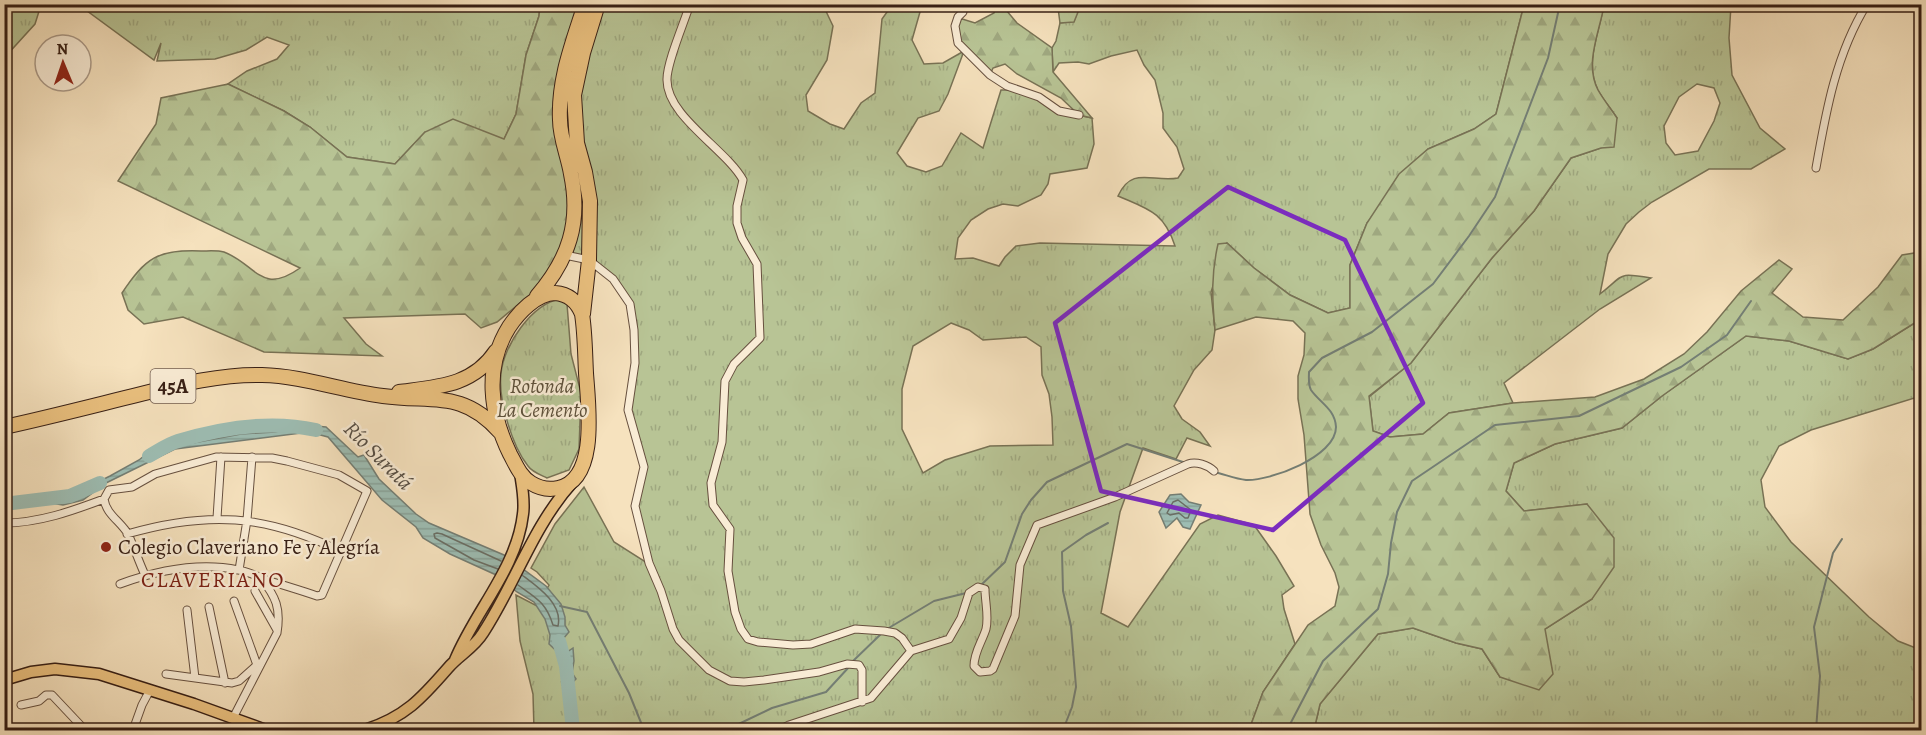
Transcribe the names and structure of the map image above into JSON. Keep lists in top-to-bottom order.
{
  "streets": {
    "highway": ["45A"]
  },
  "districts": ["CLAVERIANO"],
  "water": ["Río Suratá"],
  "parks": ["Rotonda La Cemento"],
  "places": ["Colegio Claveriano Fe y Alegría"],
  "north": "top"
}
